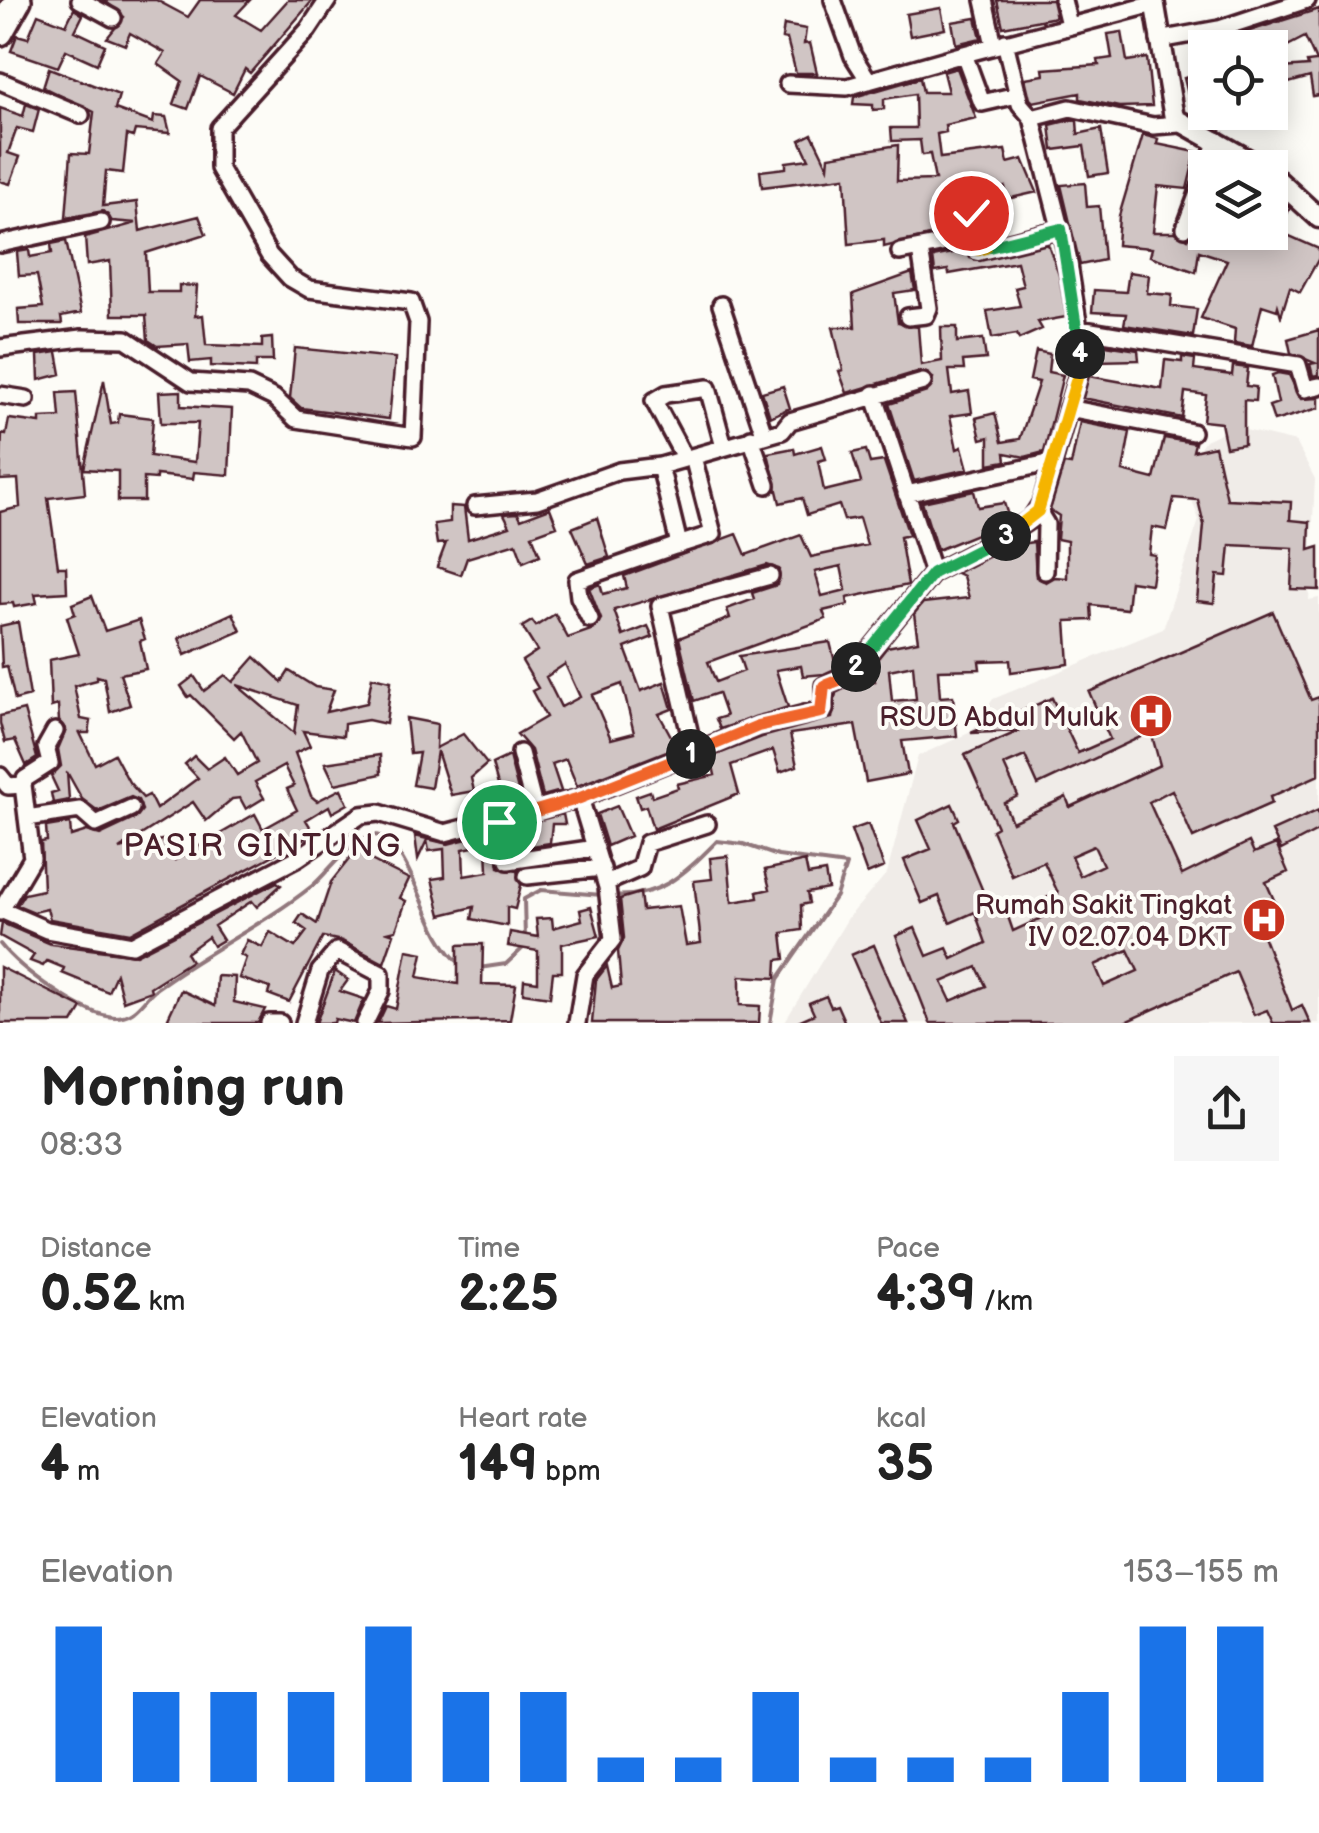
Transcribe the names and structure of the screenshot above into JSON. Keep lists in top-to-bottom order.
{
  "districts": ["PASIR GINTUNG"],
  "places": {
    "hospital": ["RSUD Abdul Muluk", "Rumah Sakit Tingkat IV 02.07.04 DKT"]
  },
  "page": {
    "pins": [
      "4",
      "3",
      "2",
      "1"
    ],
    "heading": ["Morning run", "08:33"],
    "stats": [
      ["Distance", "0.52 km"],
      ["Time", "2:25"],
      ["Pace", "4:39 /km"],
      ["Elevation", "4 m"],
      ["Heart rate", "149 bpm"],
      ["kcal", "35"]
    ],
    "chart": ["Elevation", "153–155 m"]
  }
}
